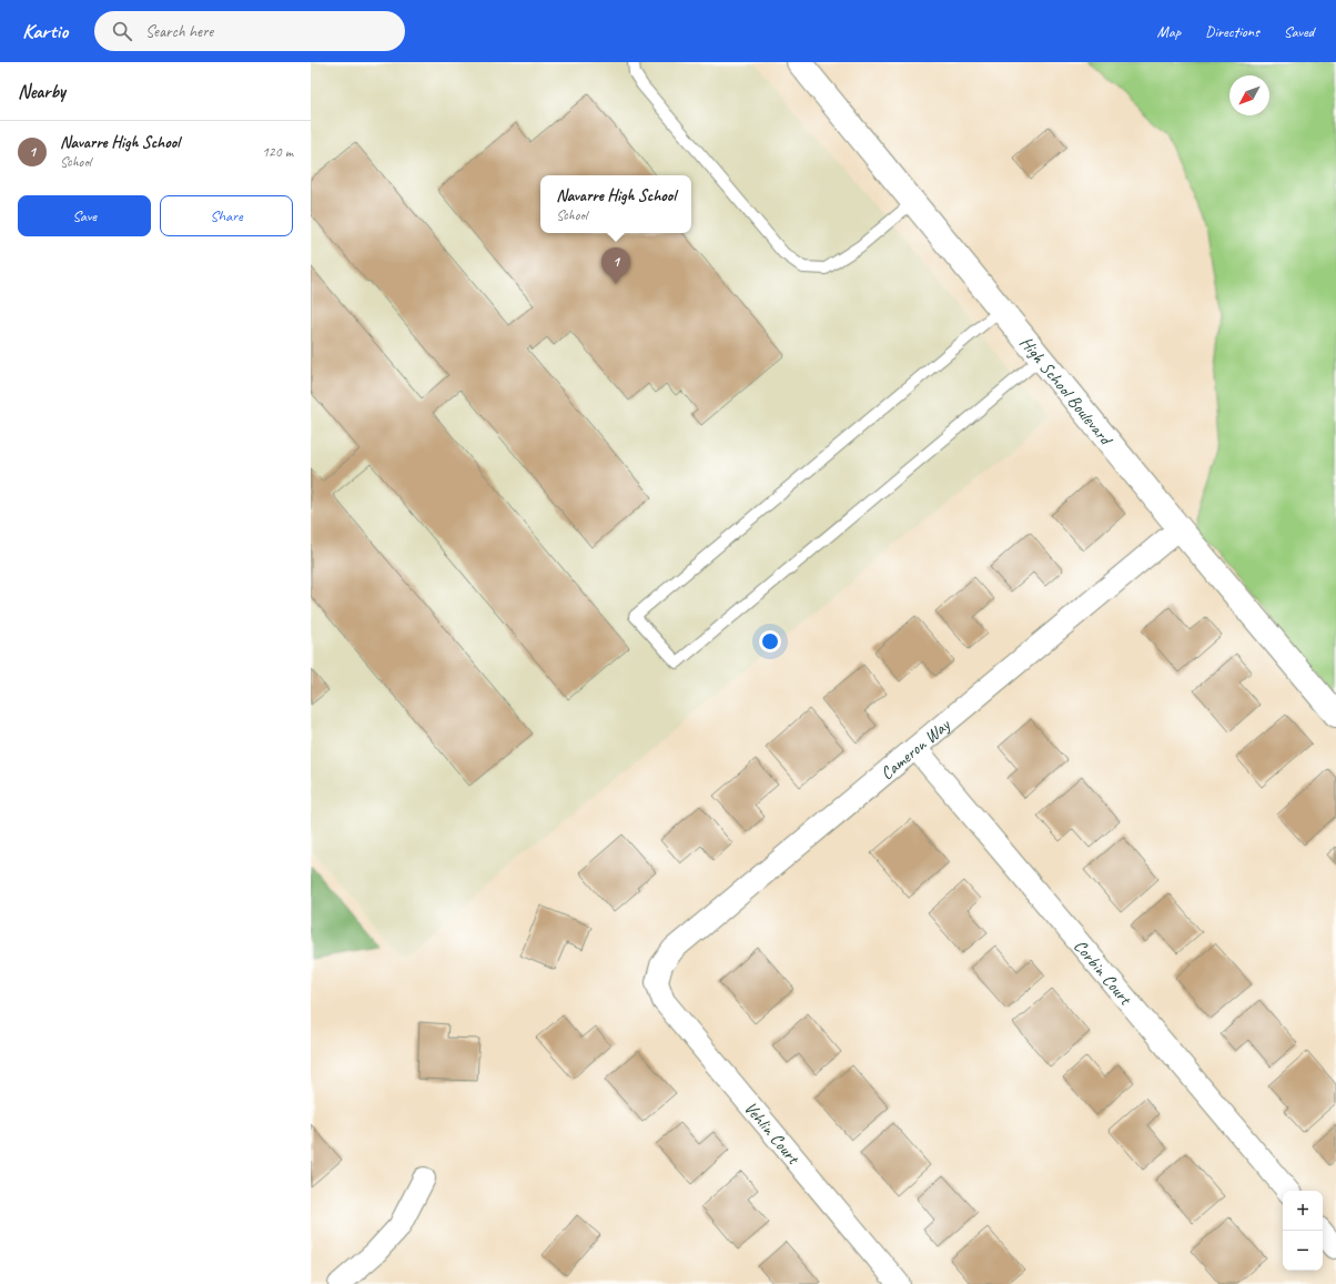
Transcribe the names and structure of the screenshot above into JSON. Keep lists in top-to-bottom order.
{
  "streets": {
    "street": [
      "High School Boulevard",
      "Cameron Way",
      "Corbin Court",
      "Vehlin Court"
    ]
  },
  "crossings": [
    ["High School Boulevard", "Cameron Way"],
    ["Cameron Way", "Corbin Court"],
    ["Cameron Way", "Vehlin Court"]
  ],
  "north": "bottom left",
  "page": {
    "header": "Kartio",
    "search": "Search here",
    "nav": ["Map", "Directions", "Saved"],
    "heading": "Nearby",
    "list": [
      {
        "mark": "1",
        "name": "Navarre High School",
        "note": "School",
        "value": "120 m"
      }
    ],
    "popup": ["Navarre High School", "School"],
    "buttons": ["Save", "Share"],
    "pins": "1",
    "map_buttons": ["+", "−"]
  }
}
